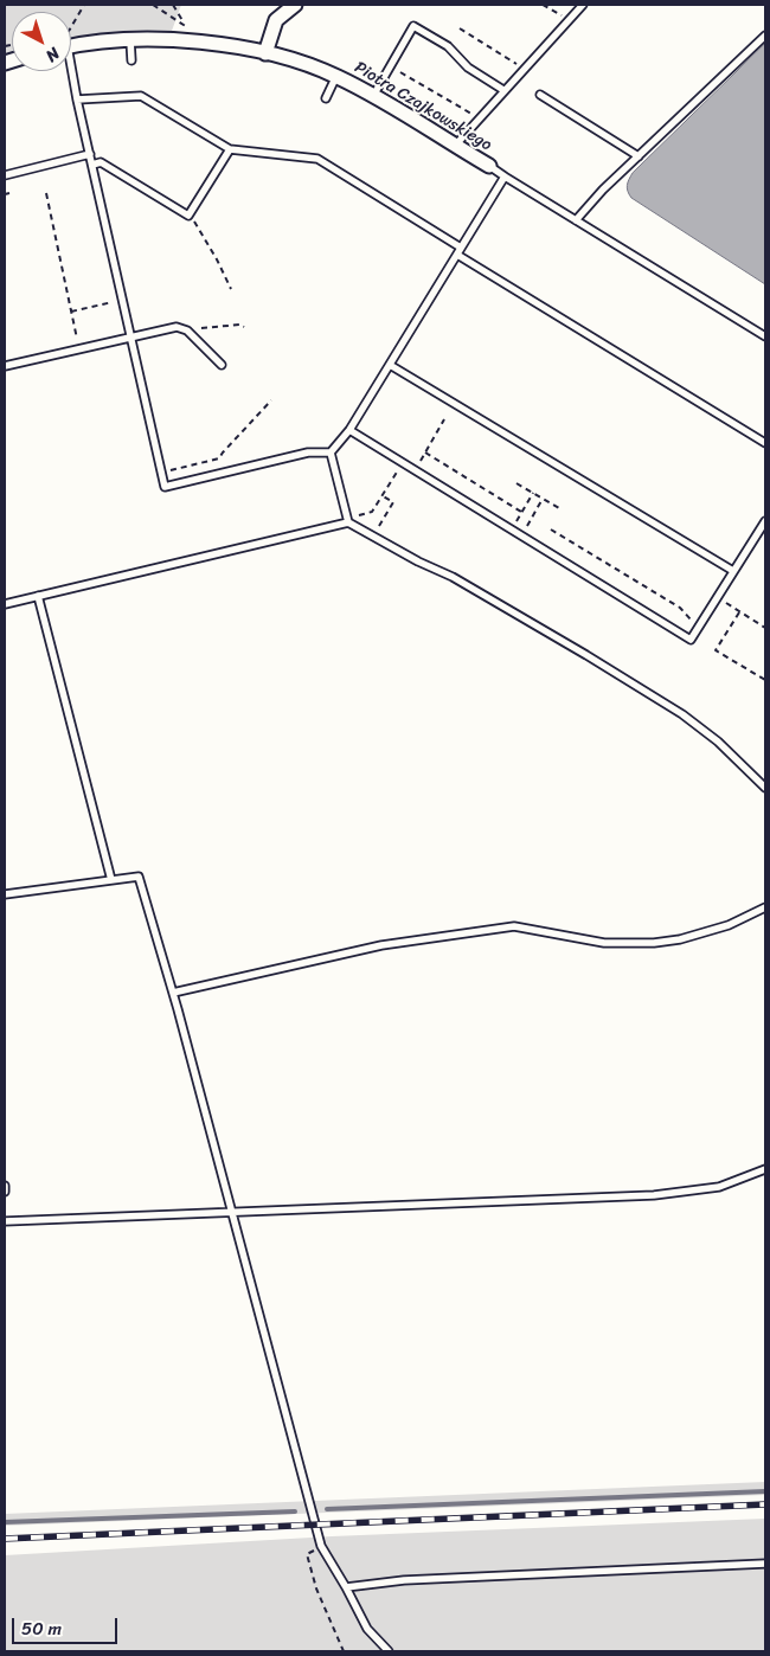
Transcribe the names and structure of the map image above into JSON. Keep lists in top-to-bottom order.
{
  "streets": {
    "street": ["Piotra Czajkowskiego"]
  },
  "scale_bar": "50 m",
  "north": "bottom right"
}
